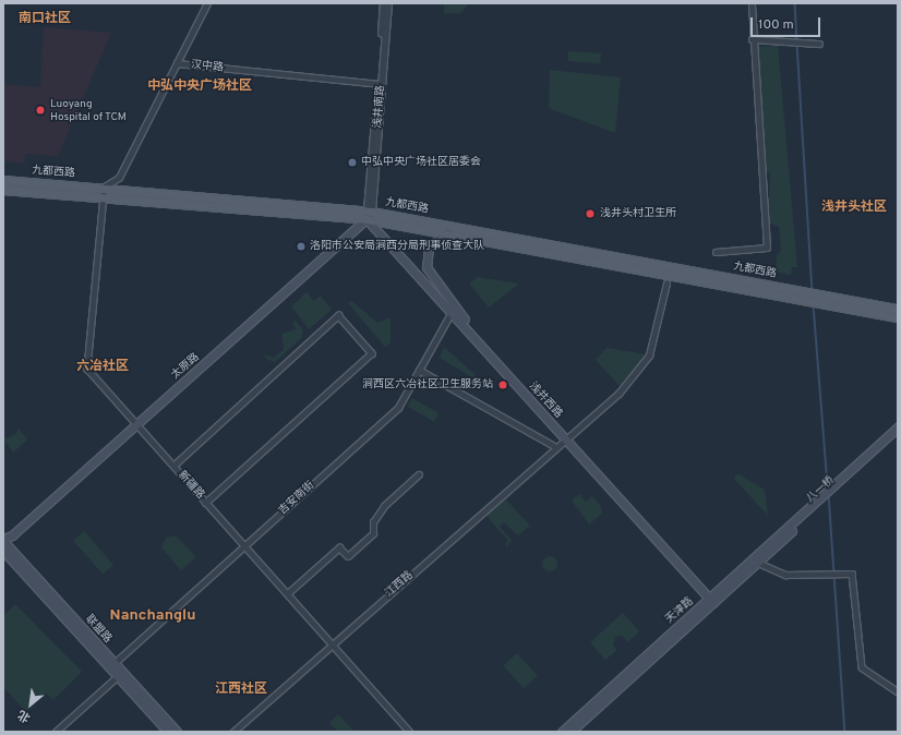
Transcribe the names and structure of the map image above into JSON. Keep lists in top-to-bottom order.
{
  "streets": {
    "main road": [
      "九都西路",
      "太原路",
      "浅井西路",
      "八一桥",
      "天津路",
      "联盟路"
    ],
    "street": [
      "汉中路",
      "浅井南路",
      "新疆路",
      "吉安南街",
      "江西路"
    ]
  },
  "crossings": [
    ["汉中路", "浅井南路"],
    ["汉中路", "九都西路"],
    ["浅井南路", "九都西路"],
    ["浅井南路", "太原路"],
    ["九都西路", "太原路"],
    ["九都西路", "浅井西路"],
    ["九都西路", "新疆路"],
    ["太原路", "浅井西路"],
    ["太原路", "新疆路"],
    ["太原路", "联盟路"],
    ["浅井西路", "吉安南街"],
    ["浅井西路", "江西路"],
    ["浅井西路", "天津路"],
    ["新疆路", "吉安南街"],
    ["新疆路", "江西路"],
    ["八一桥", "天津路"],
    ["吉安南街", "联盟路"]
  ],
  "districts": [
    "南口社区",
    "中弘中央广场社区",
    "浅井头社区",
    "六冶社区",
    "Nanchanglu",
    "江西社区"
  ],
  "places": [
    "Luoyang Hospital of TCM",
    "中弘中央广场社区居委会",
    "浅井头村卫生所",
    "洛阳市公安局涧西分局刑事侦查大队",
    "涧西区六冶社区卫生服务站"
  ],
  "scale_bar": "100 m",
  "north": "bottom left"
}
